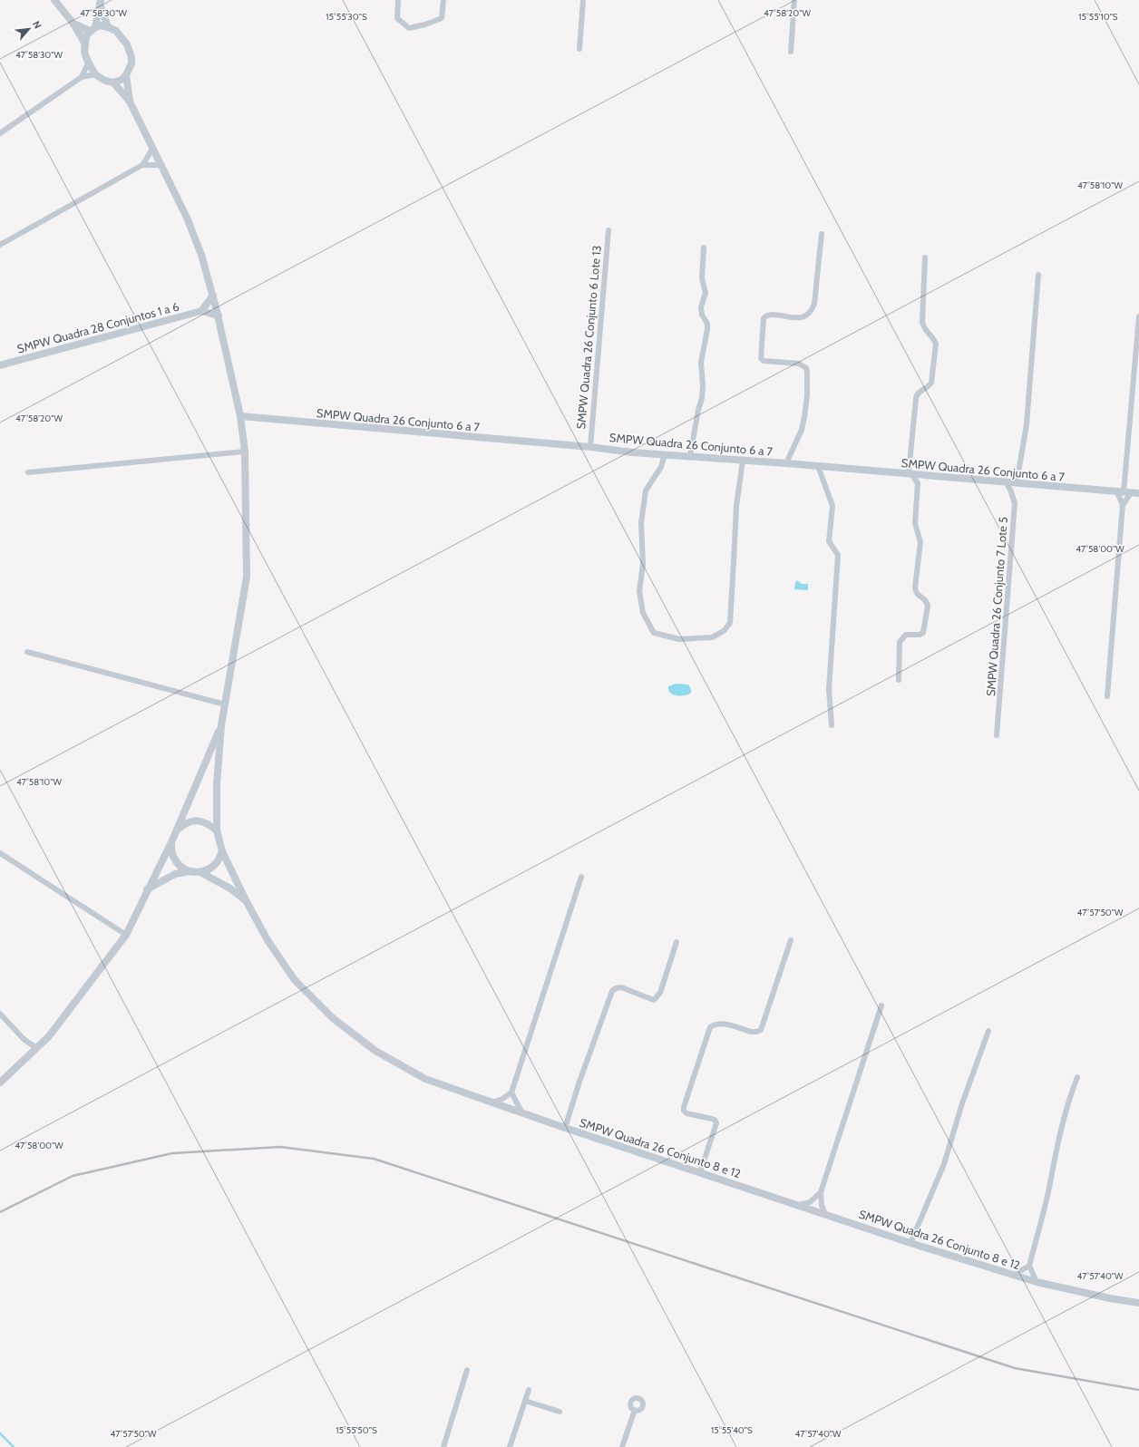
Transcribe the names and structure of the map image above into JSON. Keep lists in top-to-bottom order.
{
  "streets": {
    "street": [
      "SMPW Quadra 28 Conjuntos 1 a 6",
      "SMPW Quadra 26 Conjunto 6 Lote 13",
      "SMPW Quadra 26 Conjunto 6 a 7",
      "SMPW Quadra 26 Conjunto 7 Lote 5",
      "SMPW Quadra 26 Conjunto 8 e 12"
    ]
  },
  "crossings": [
    ["SMPW Quadra 26 Conjunto 6 Lote 13", "SMPW Quadra 26 Conjunto 6 a 7"],
    ["SMPW Quadra 26 Conjunto 6 a 7", "SMPW Quadra 26 Conjunto 7 Lote 5"]
  ],
  "north": "top right",
  "coordinates": [
    "47°58'20\"W",
    "47°58'30\"W",
    "15°55'10\"S",
    "15°55'30\"S",
    "47°58'10\"W",
    "47°58'00\"W",
    "47°57'50\"W",
    "47°57'40\"W",
    "15°55'50\"S",
    "15°55'40\"S"
  ]
}
